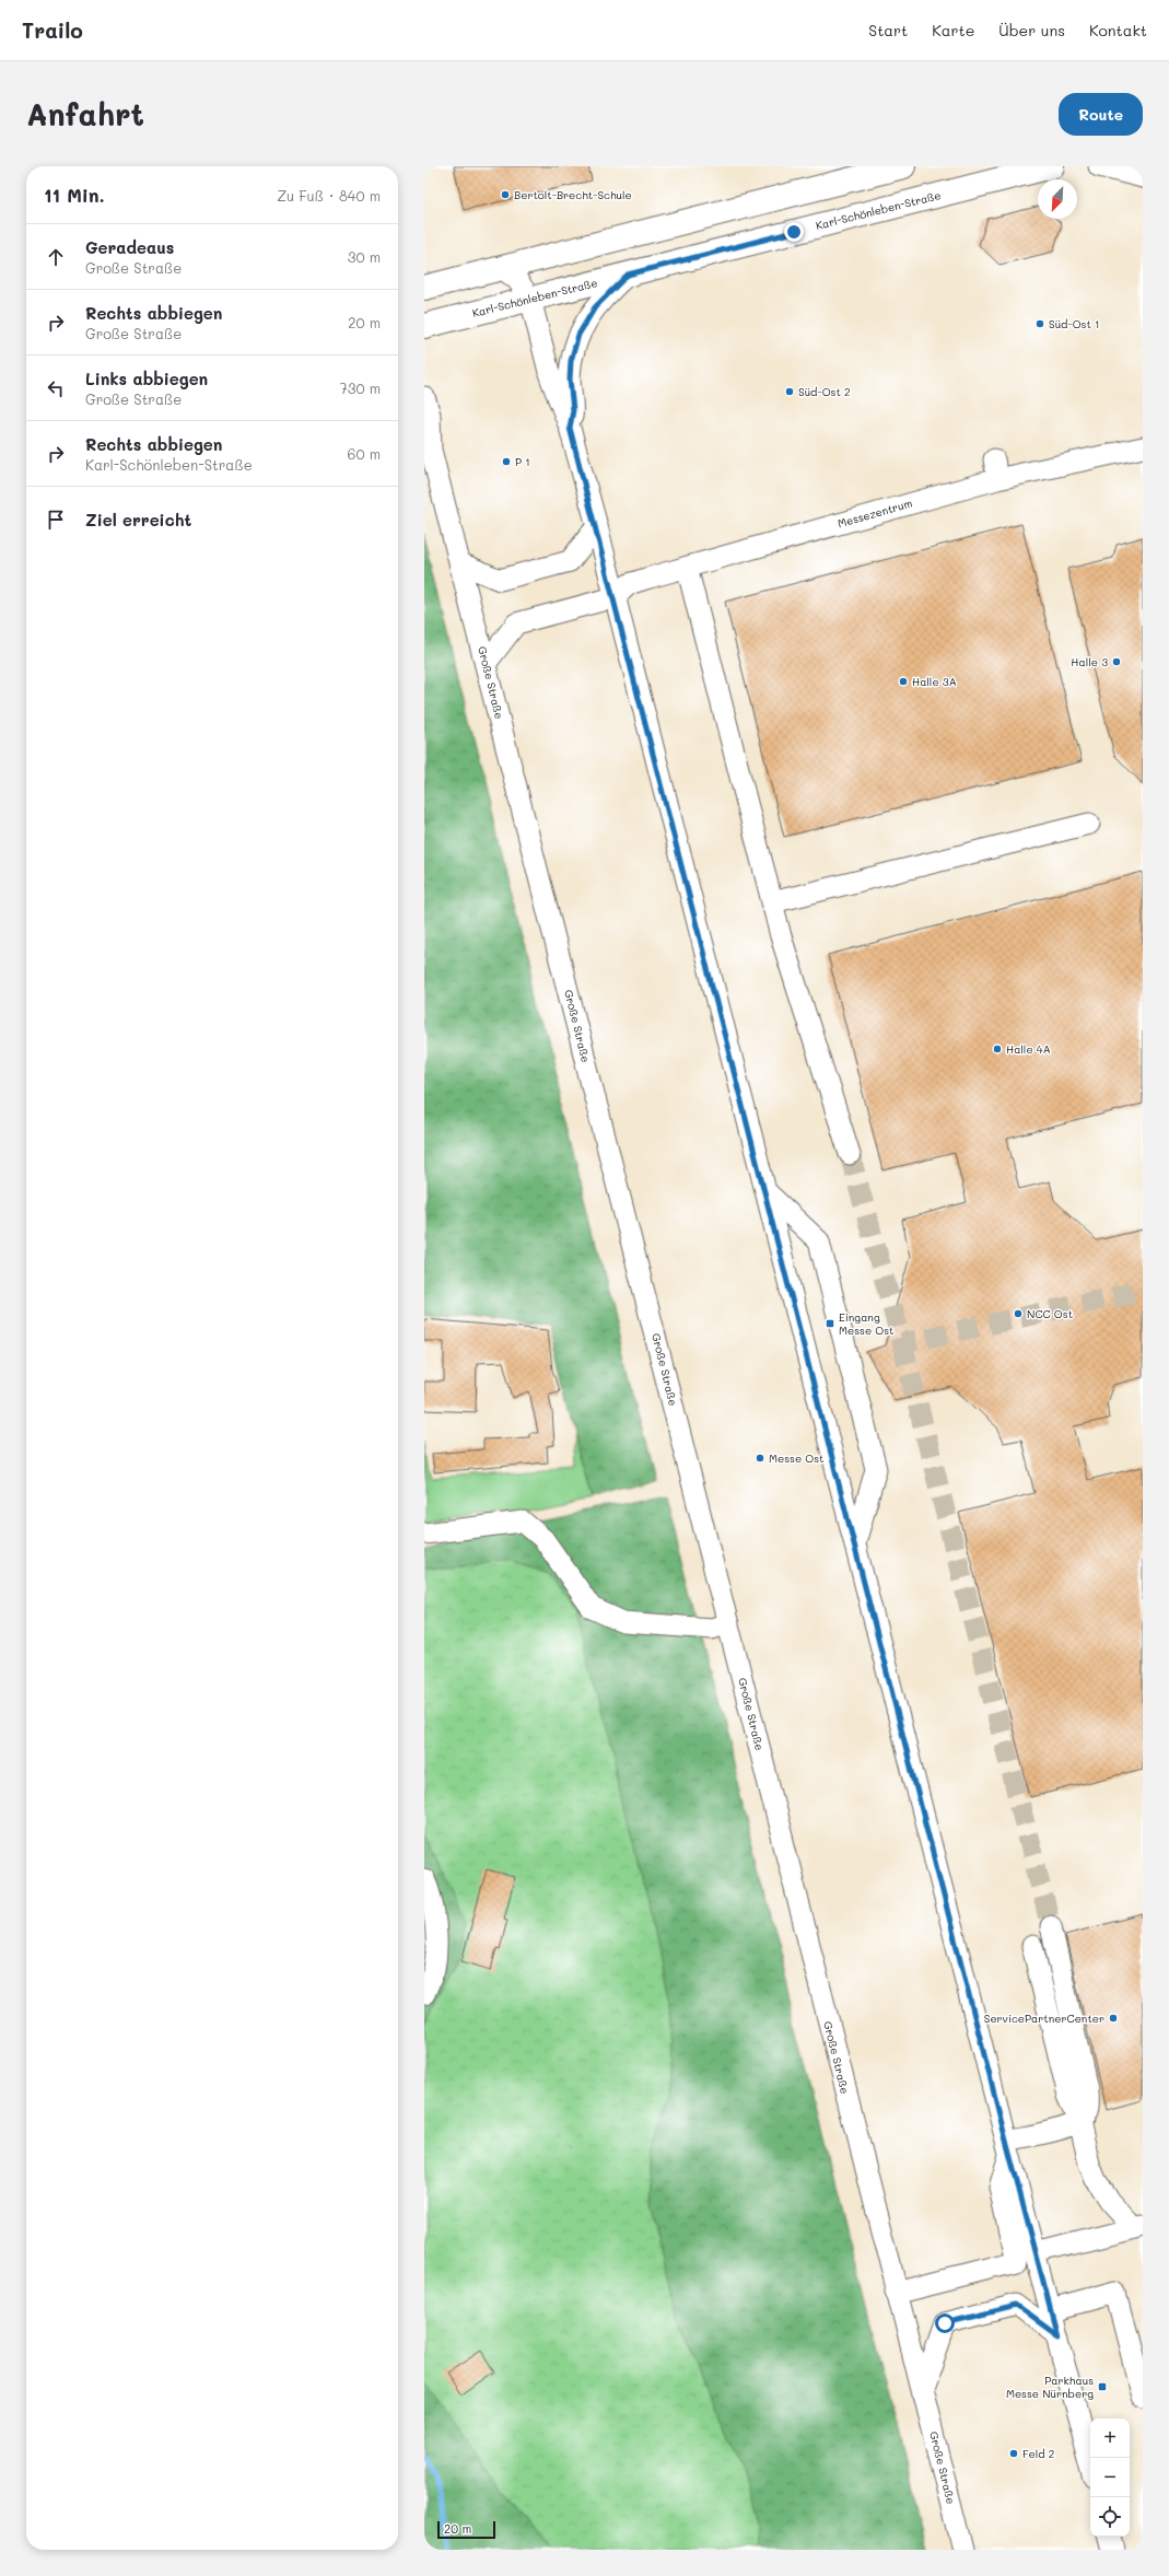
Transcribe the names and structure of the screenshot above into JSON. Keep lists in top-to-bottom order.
{
  "streets": {
    "main road": ["Karl-Schönleben-Straße"],
    "lane": ["Messezentrum", "Große Straße"]
  },
  "places": {
    "other": [
      "Bertolt-Brecht-Schule",
      "Süd-Ost 1",
      "Süd-Ost 2",
      "P 1",
      "Halle 3",
      "Halle 3A",
      "Halle 4A",
      "NCC Ost",
      "Messe Ost",
      "ServicePartnerCenter",
      "Feld 2"
    ],
    "transit": ["Eingang Messe Ost", "Parkhaus Messe Nürnberg"]
  },
  "scale_bar": "20 m",
  "north": "bottom left",
  "page": {
    "header": "Trailo",
    "nav": [
      "Start",
      "Karte",
      "Über uns",
      "Kontakt"
    ],
    "buttons": "Route",
    "title": "Anfahrt",
    "heading": ["11 Min.", "Zu Fuß · 840 m"],
    "list": [
      ["Geradeaus", "Große Straße", "30 m"],
      ["Rechts abbiegen", "Große Straße", "20 m"],
      ["Links abbiegen", "Große Straße", "730 m"],
      ["Rechts abbiegen", "Karl-Schönleben-Straße", "60 m"],
      "Ziel erreicht"
    ],
    "map_buttons": ["+", "−"],
    "scale": "20 m"
  }
}
